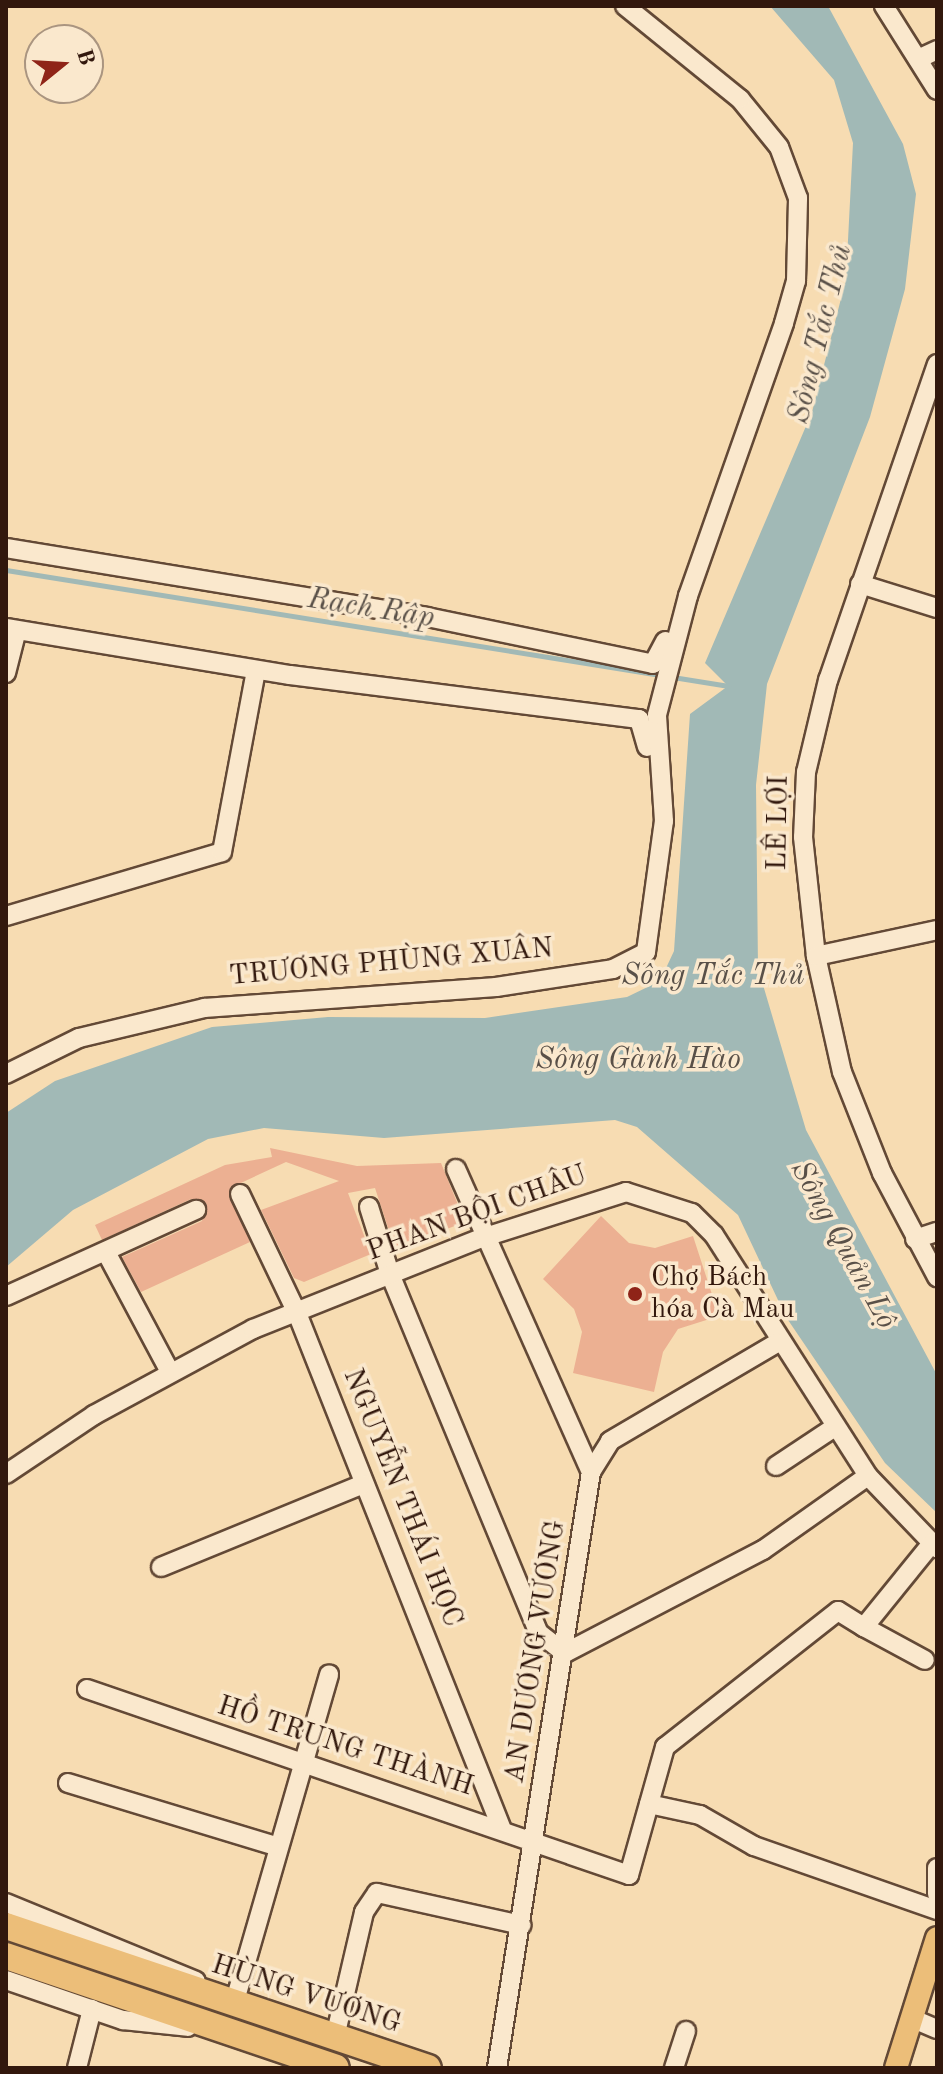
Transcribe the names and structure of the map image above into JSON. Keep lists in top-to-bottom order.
{
  "streets": {
    "highway": ["HÙNG VƯƠNG"],
    "street": [
      "LÊ LỢI",
      "TRƯƠNG PHÙNG XUÂN",
      "PHAN BỘI CHÂU",
      "NGUYỄN THÁI HỌC",
      "AN DƯƠNG VƯƠNG",
      "HỒ TRUNG THÀNH"
    ]
  },
  "crossings": [
    ["PHAN BỘI CHÂU", "NGUYỄN THÁI HỌC"],
    ["PHAN BỘI CHÂU", "AN DƯƠNG VƯƠNG"],
    ["NGUYỄN THÁI HỌC", "HỒ TRUNG THÀNH"],
    ["AN DƯƠNG VƯƠNG", "HỒ TRUNG THÀNH"]
  ],
  "water": [
    "Sông Tắc Thủ",
    "Rạch Rập",
    "Sông Gành Hào",
    "Sông Quản Lộ"
  ],
  "places": ["Chợ Bách hóa Cà Mau"],
  "north": "right"
}
